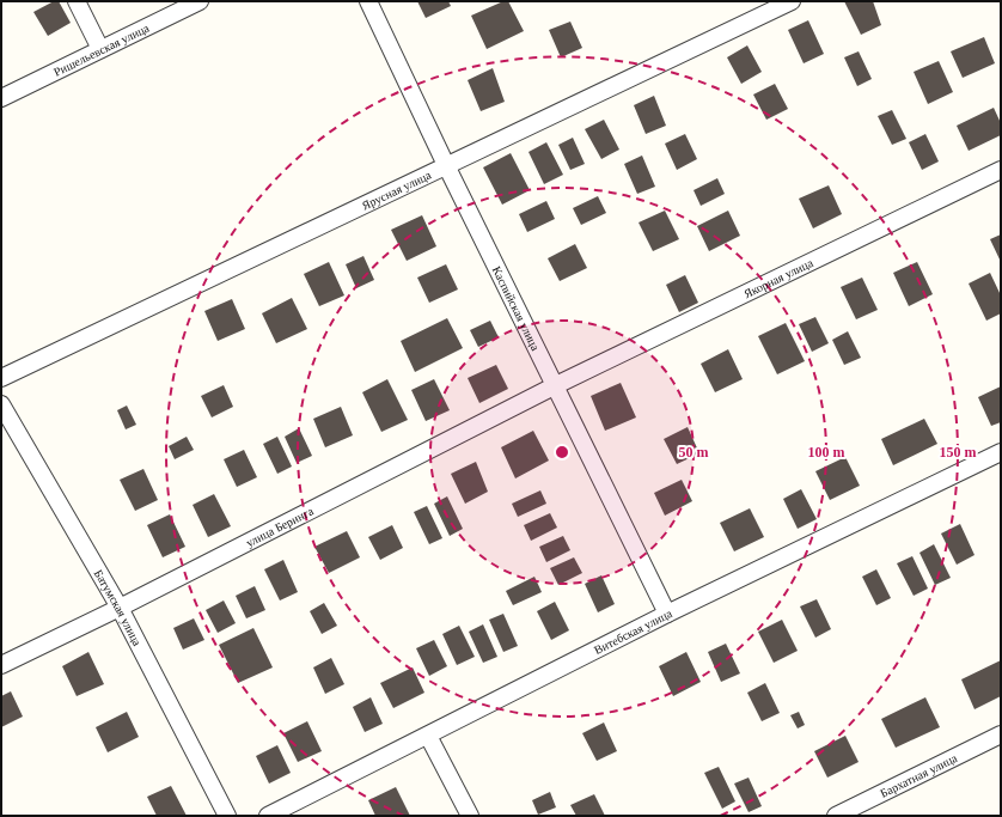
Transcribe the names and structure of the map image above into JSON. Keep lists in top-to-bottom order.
{
  "streets": {
    "street": [
      "Ришельевская улица",
      "Ярусная улица",
      "Якорная улица",
      "Каспийская улица",
      "улица Беринга",
      "Батумская улица",
      "Витебская улица",
      "Бархатная улица"
    ]
  },
  "crossings": [
    ["Ярусная улица", "Каспийская улица"],
    ["Якорная улица", "Каспийская улица"],
    ["Якорная улица", "улица Беринга"],
    ["Каспийская улица", "улица Беринга"],
    ["Каспийская улица", "Витебская улица"],
    ["улица Беринга", "Батумская улица"]
  ],
  "rings": ["50 m", "100 m", "150 m"]
}
